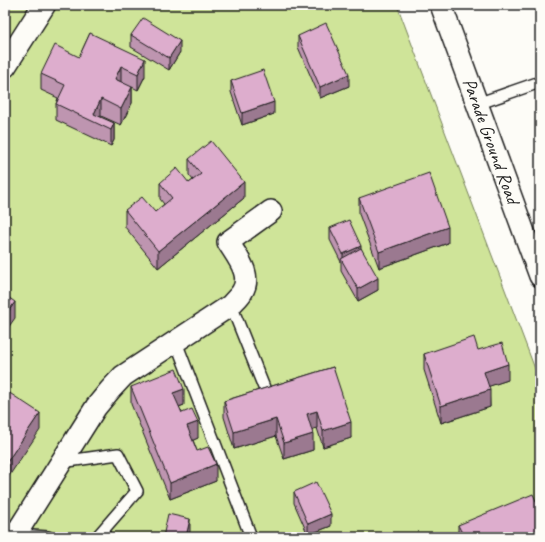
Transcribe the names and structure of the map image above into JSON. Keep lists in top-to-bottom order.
{
  "streets": {
    "street": ["Parade Ground Road"]
  }
}
